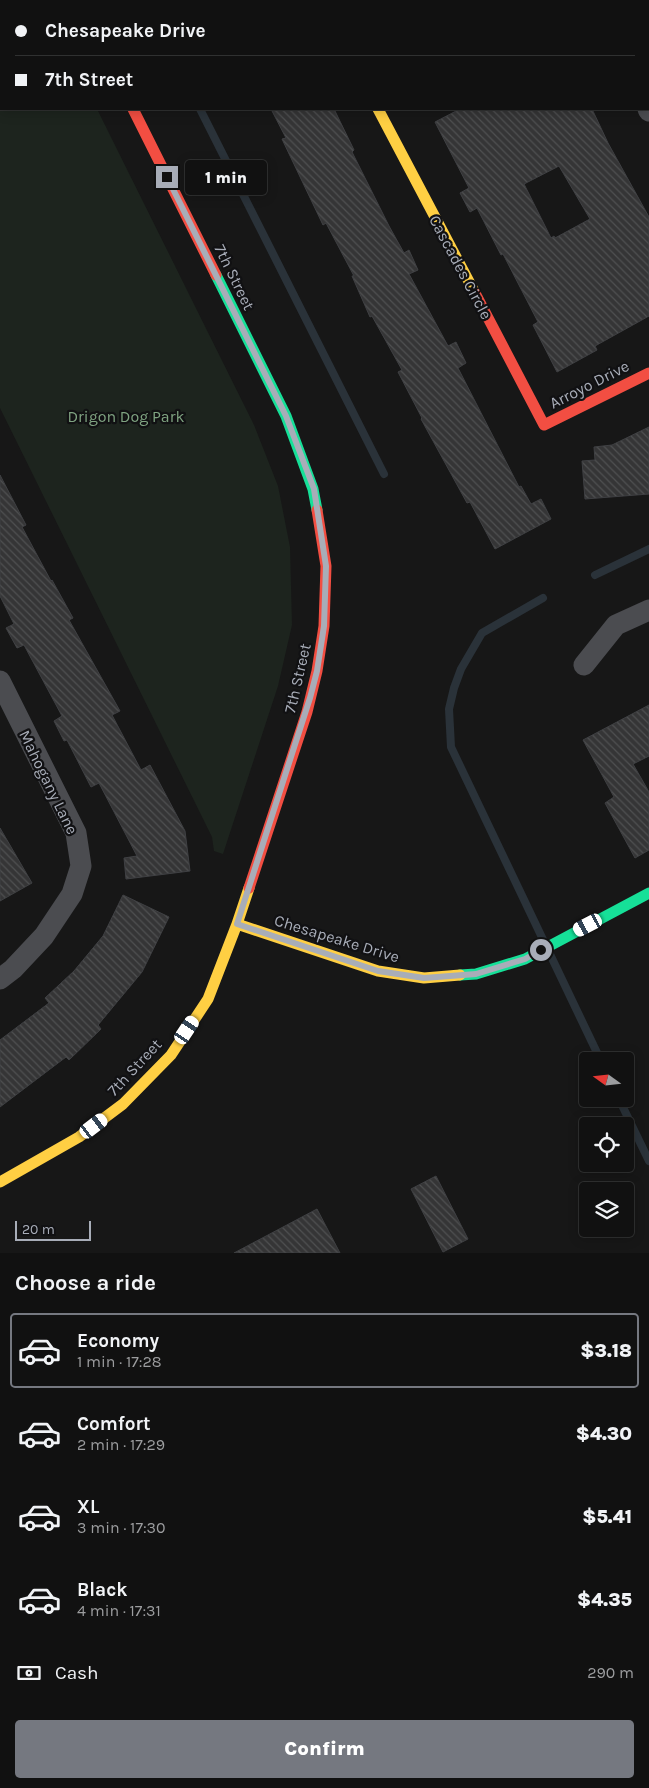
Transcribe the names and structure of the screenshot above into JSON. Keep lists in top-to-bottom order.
{
  "streets": {
    "street": [
      "Cascades Circle",
      "7th Street",
      "Arroyo Drive",
      "Mahogany Lane",
      "Chesapeake Drive"
    ]
  },
  "crossings": [
    ["Cascades Circle", "Arroyo Drive"],
    ["7th Street", "Chesapeake Drive"]
  ],
  "parks": ["Drigon Dog Park"],
  "scale_bar": "20 m",
  "north": "left",
  "page": {
    "banner": ["Chesapeake Drive", "7th Street"],
    "bubble": "1 min",
    "scale": "20 m",
    "heading": "Choose a ride",
    "list": [
      {
        "name": "Economy",
        "note": "1 min · 17:28",
        "value": "$3.18"
      },
      {
        "name": "Comfort",
        "note": "2 min · 17:29",
        "value": "$4.30"
      },
      {
        "name": "XL",
        "note": "3 min · 17:30",
        "value": "$5.41"
      },
      {
        "name": "Black",
        "note": "4 min · 17:31",
        "value": "$4.35"
      }
    ],
    "pay": ["Cash", "290 m"],
    "buttons": "Confirm"
  }
}
